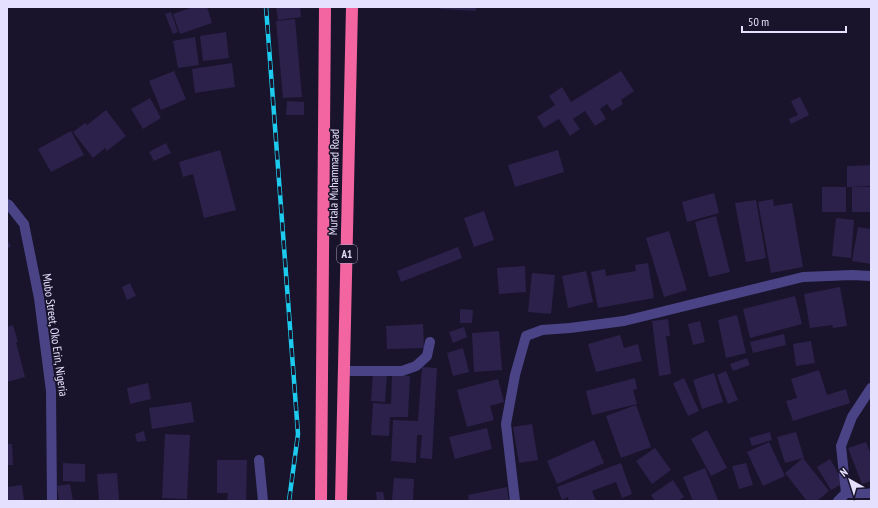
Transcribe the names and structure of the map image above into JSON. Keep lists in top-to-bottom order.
{
  "streets": {
    "highway": ["Murtala Muhammad Road", "A1"],
    "street": ["Mubo Street, Oko Erin, Nigeria"]
  },
  "scale_bar": "50 m",
  "north": "top left"
}
